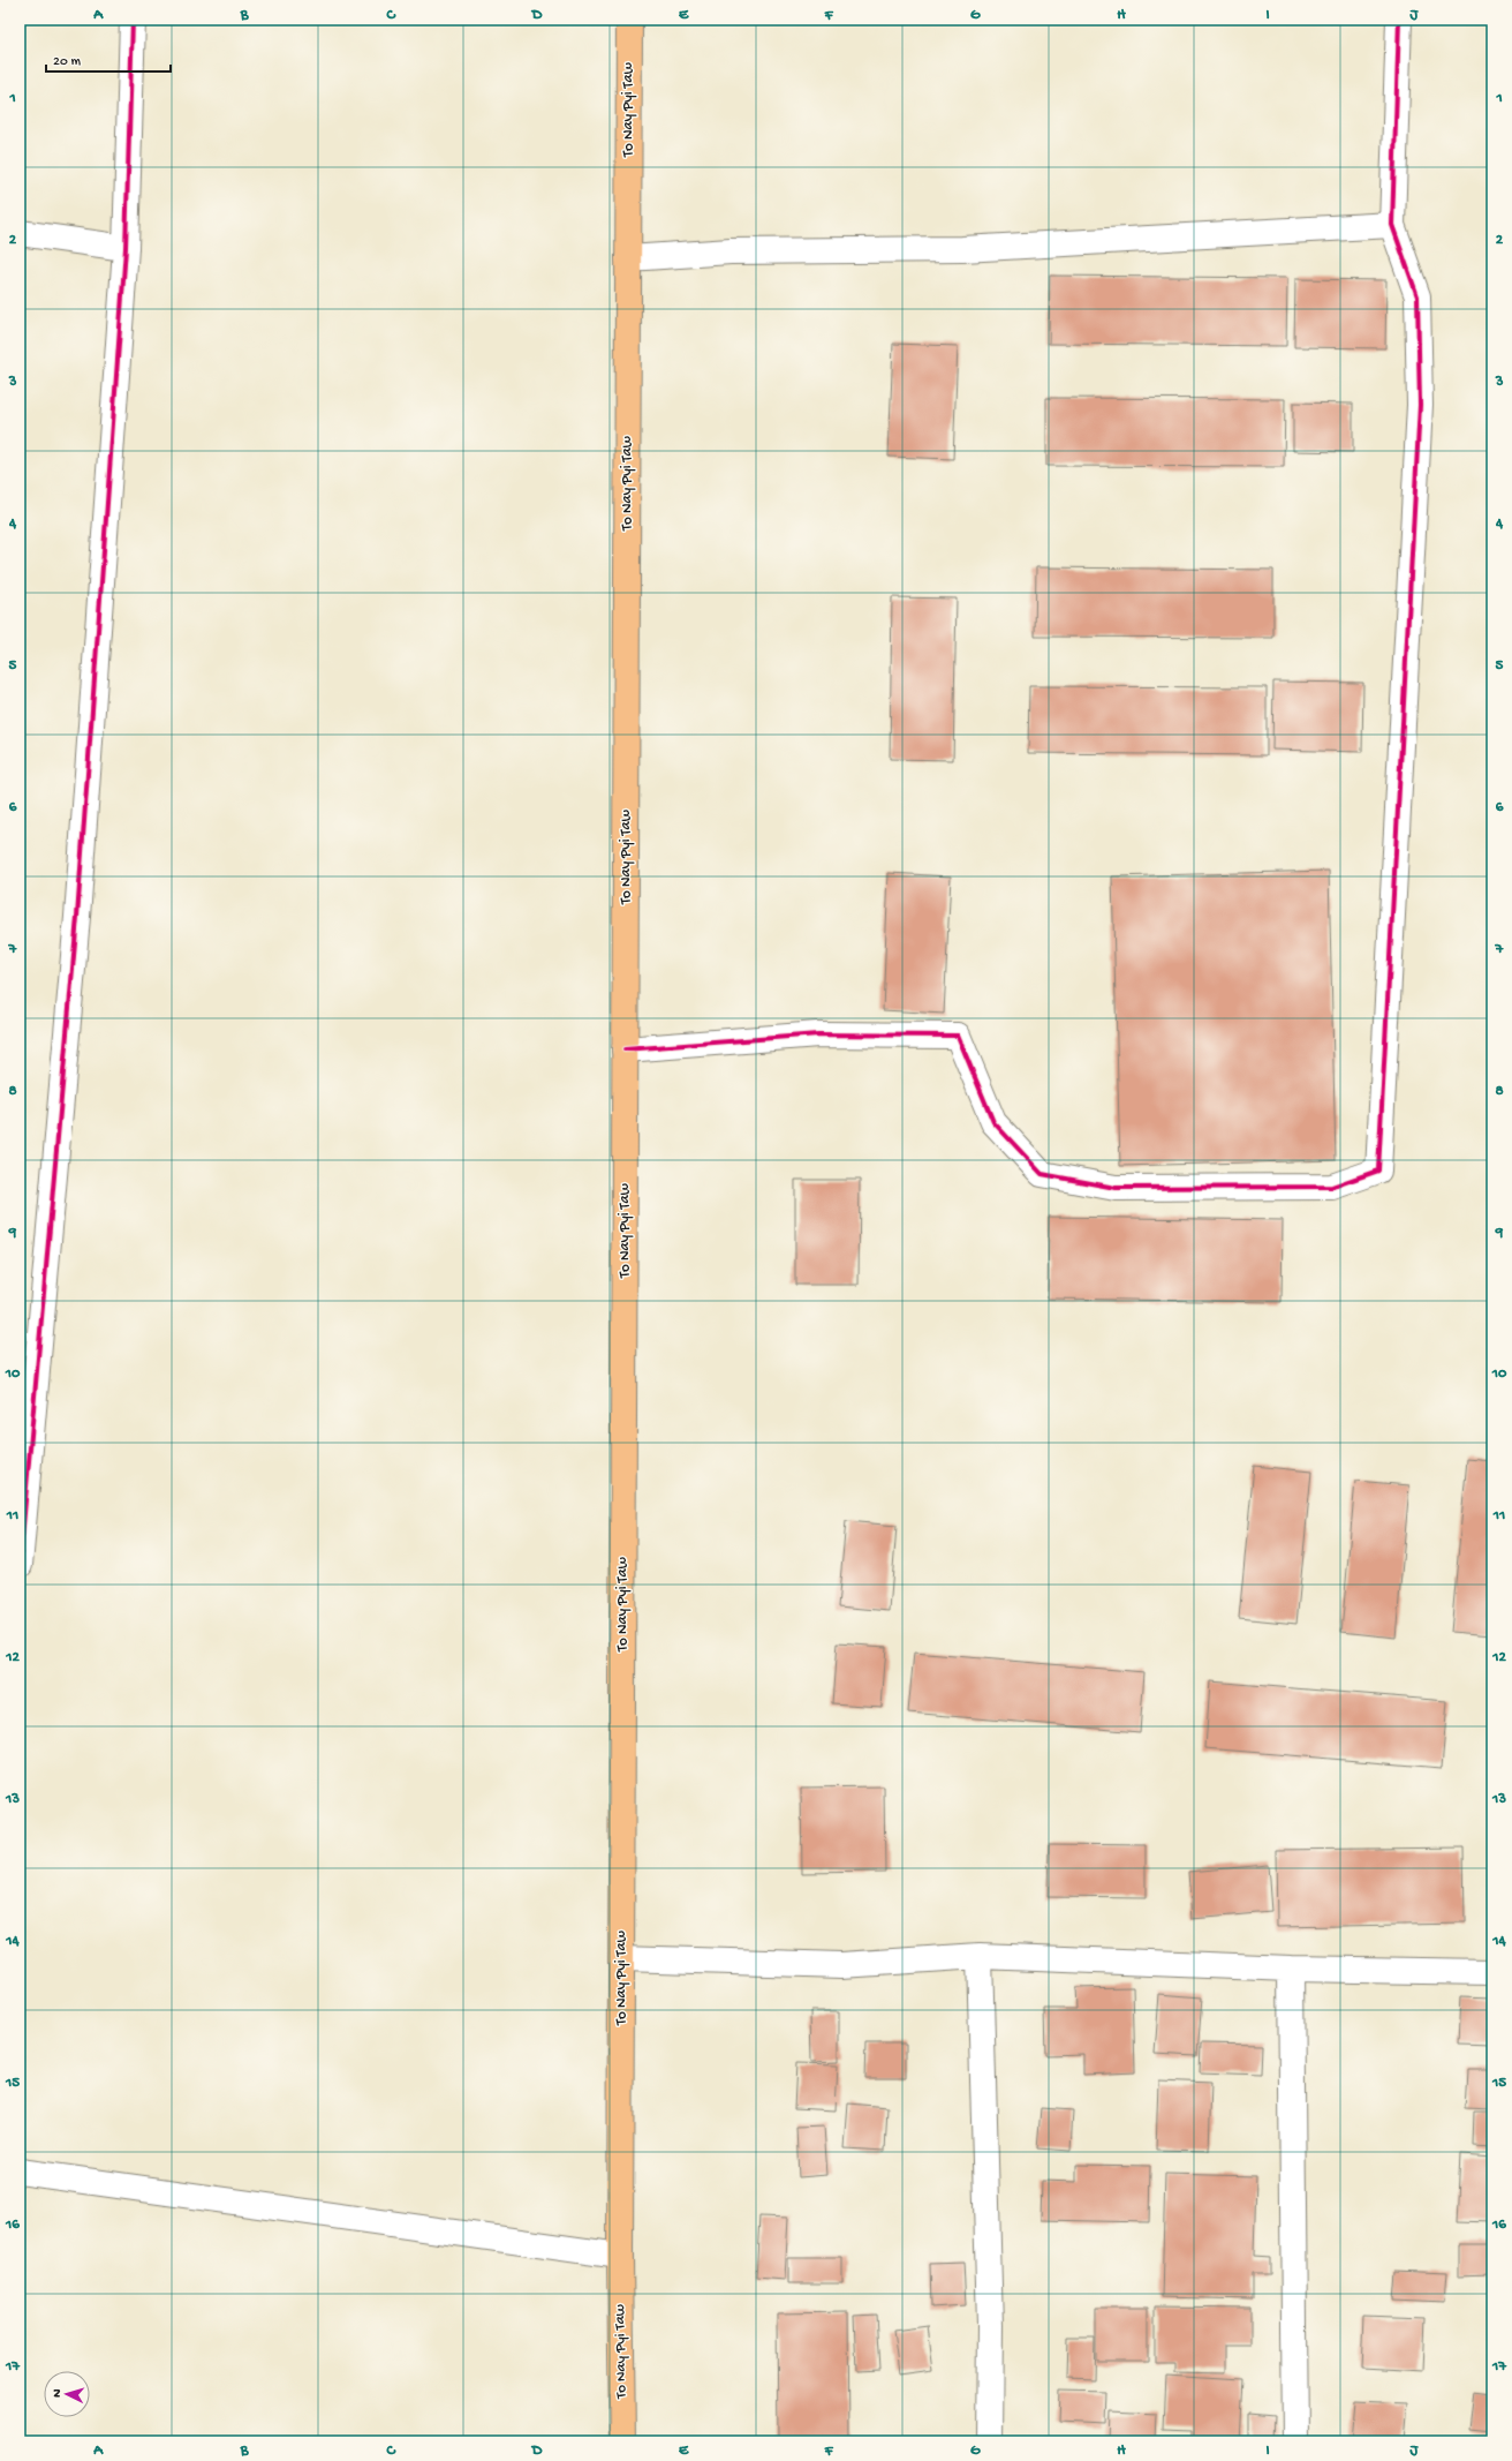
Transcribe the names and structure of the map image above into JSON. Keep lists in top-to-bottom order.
{
  "streets": {
    "main road": ["To Nay Pyi Taw"]
  },
  "scale_bar": "20 m",
  "north": "left",
  "grid": {
    "columns": [
      "A",
      "B",
      "C",
      "D",
      "E",
      "F",
      "G",
      "H",
      "I",
      "J"
    ],
    "rows": [
      "1",
      "2",
      "3",
      "4",
      "5",
      "6",
      "7",
      "8",
      "9",
      "10",
      "11",
      "12",
      "13",
      "14",
      "15",
      "16",
      "17"
    ]
  }
}
